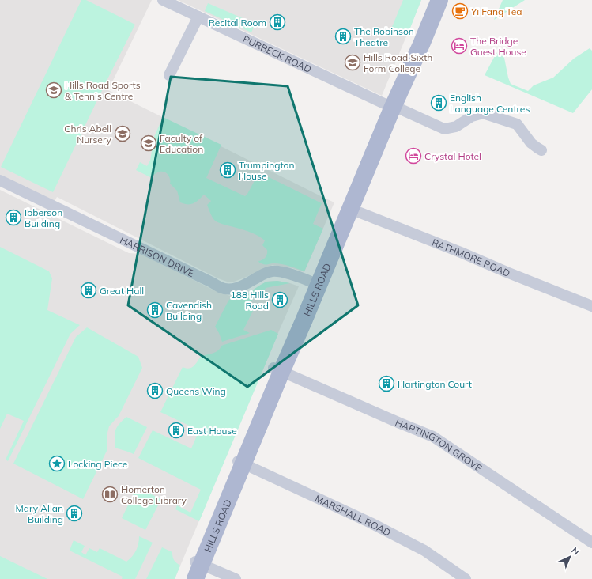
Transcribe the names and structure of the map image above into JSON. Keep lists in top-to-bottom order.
{
  "streets": {
    "main road": ["HILLS ROAD"],
    "street": [
      "PURBECK ROAD",
      "HARRISON DRIVE",
      "RATHMORE ROAD",
      "HARTINGTON GROVE",
      "MARSHALL ROAD"
    ]
  },
  "crossings": [
    ["PURBECK ROAD", "HILLS ROAD"],
    ["HARRISON DRIVE", "HILLS ROAD"],
    ["RATHMORE ROAD", "HILLS ROAD"],
    ["HILLS ROAD", "HARTINGTON GROVE"],
    ["HILLS ROAD", "MARSHALL ROAD"]
  ],
  "places": {
    "cafe": ["Yi Fang Tea"],
    "building": [
      "Recital Room",
      "The Robinson Theatre",
      "English Language Centres",
      "Trumpington House",
      "Ibberson Building",
      "Great Hall",
      "188 Hills Road",
      "Cavendish Building",
      "Hartington Court",
      "Queens Wing",
      "East House",
      "Mary Allan Building"
    ],
    "hotel": ["The Bridge Guest House", "Crystal Hotel"],
    "school or university": [
      "Hills Road Sixth Form College",
      "Hills Road Sports & Tennis Centre",
      "Chris Abell Nursery",
      "Faculty of Education"
    ],
    "place": ["Locking Piece"],
    "library": ["Homerton College Library"]
  },
  "north": "top right"
}
